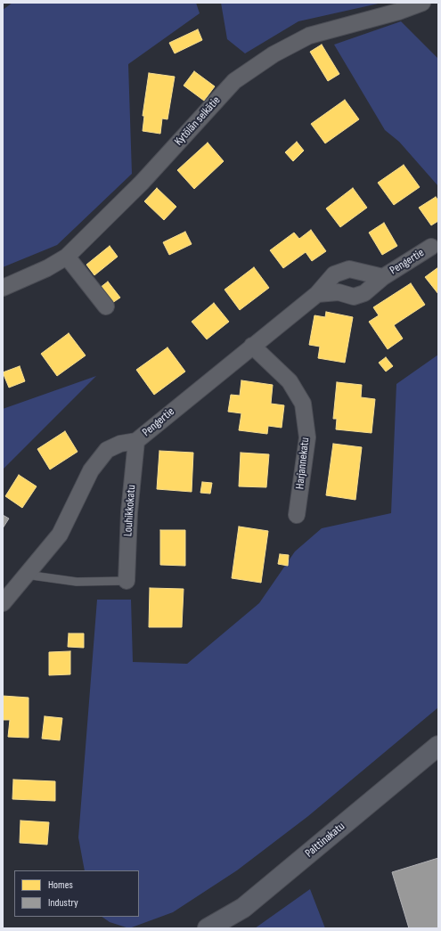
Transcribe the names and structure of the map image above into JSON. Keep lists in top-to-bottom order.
{
  "streets": {
    "street": [
      "Kytölän selkätie",
      "Pengertie",
      "Harjannekatu",
      "Louhikkokatu",
      "Palttinakatu"
    ]
  },
  "crossings": [
    ["Pengertie", "Harjannekatu"],
    ["Pengertie", "Louhikkokatu"]
  ],
  "legend": ["Homes", "Industry"]
}
